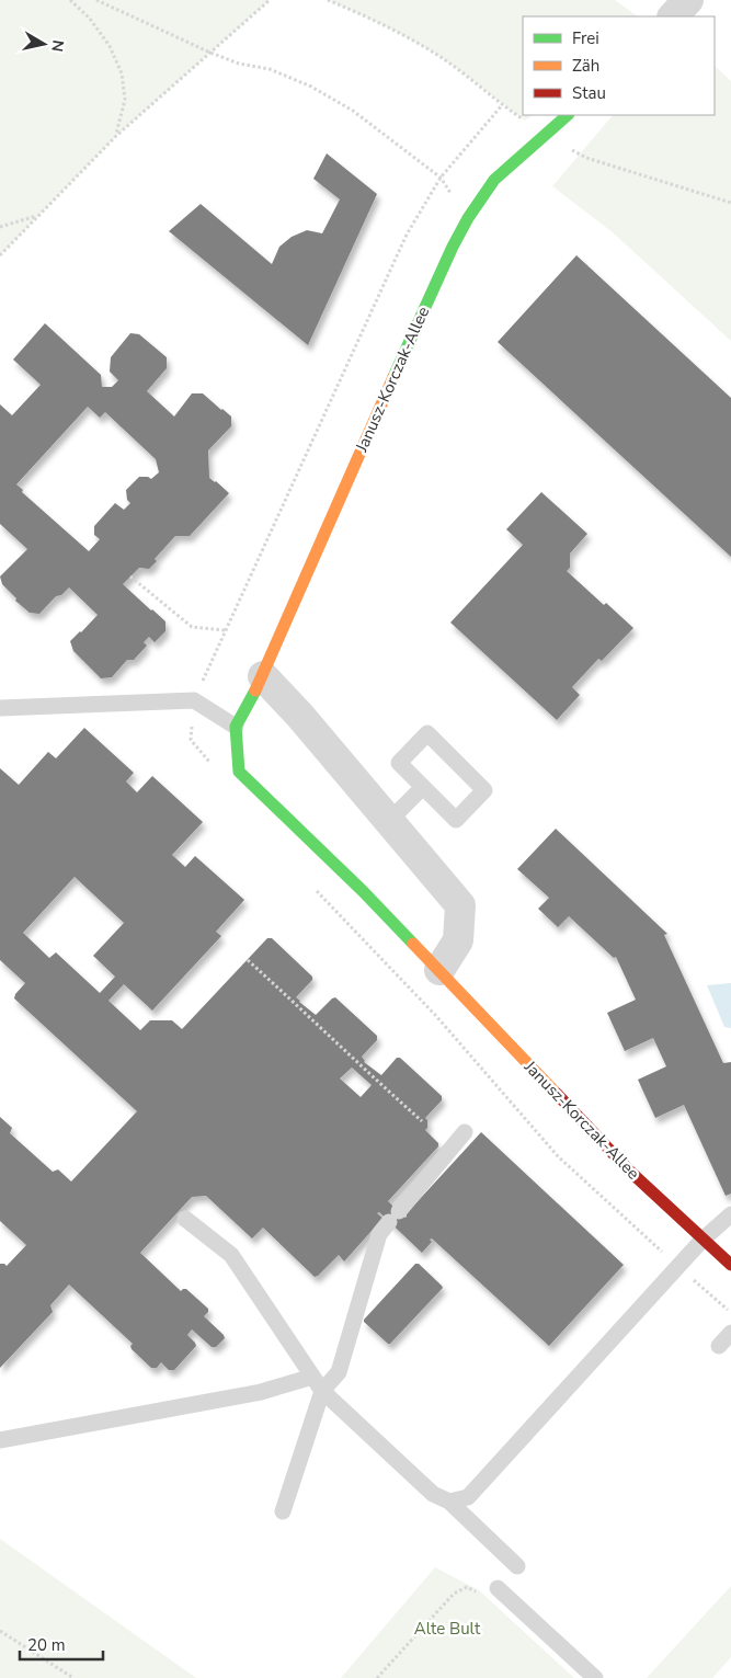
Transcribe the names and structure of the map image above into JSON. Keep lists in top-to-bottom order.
{
  "streets": {
    "street": ["Janusz-Korczak-Allee"]
  },
  "parks": ["Alte Bult"],
  "legend": ["Frei", "Zäh", "Stau"],
  "scale_bar": "20 m",
  "north": "right"
}
